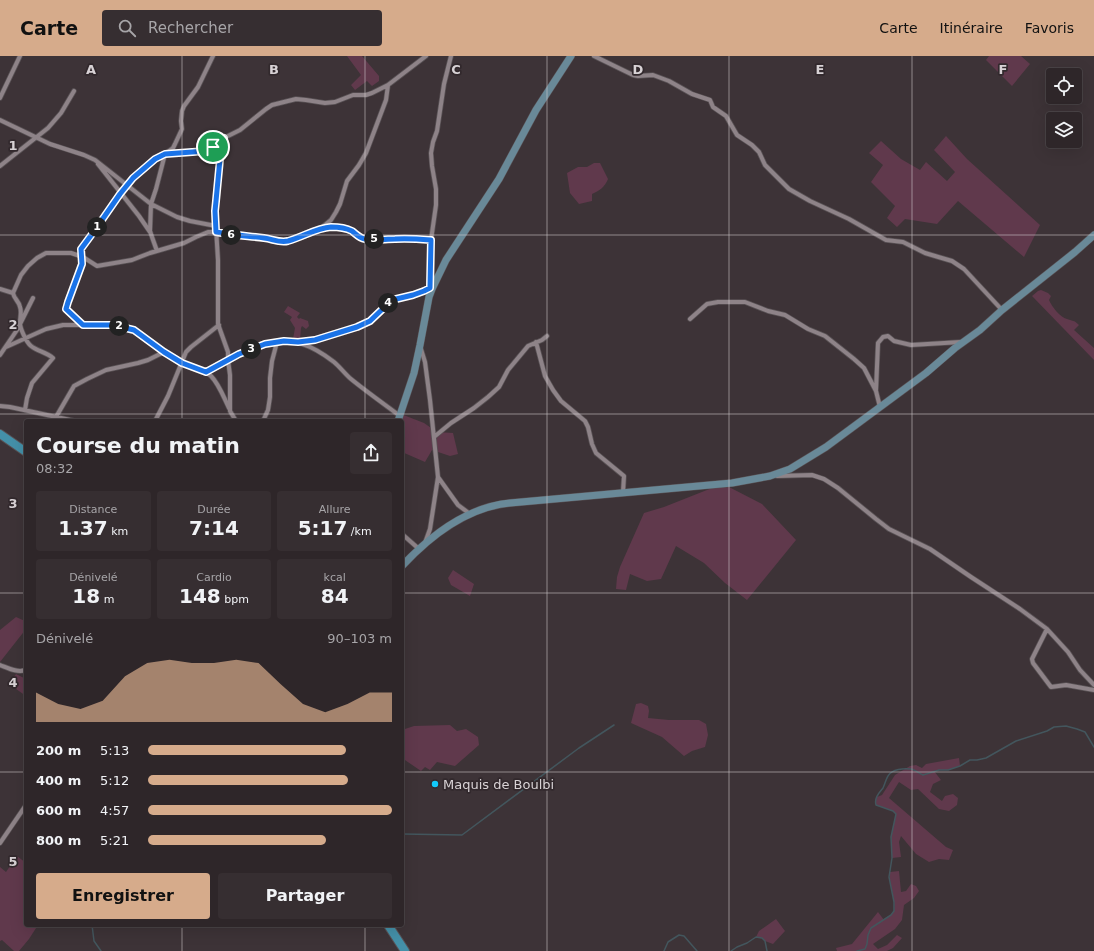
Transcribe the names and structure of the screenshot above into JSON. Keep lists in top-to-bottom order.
{
  "places": ["Maquis de Boulbi"],
  "page": {
    "header": "Carte",
    "search": "Rechercher",
    "nav": ["Carte", "Itinéraire", "Favoris"],
    "pins": [
      "1",
      "6",
      "5",
      "4",
      "2",
      "3"
    ],
    "heading": ["Course du matin", "08:32"],
    "stats": [
      ["Distance", "1.37 km"],
      ["Durée", "7:14"],
      ["Allure", "5:17 /km"],
      ["Dénivelé", "18 m"],
      ["Cardio", "148 bpm"],
      ["kcal", "84"]
    ],
    "chart": ["Dénivelé", "90–103 m"],
    "list": [
      {
        "name": "200 m",
        "note": "5:13"
      },
      {
        "name": "400 m",
        "note": "5:12"
      },
      {
        "name": "600 m",
        "note": "4:57"
      },
      {
        "name": "800 m",
        "note": "5:21"
      }
    ],
    "buttons": ["Enregistrer", "Partager"]
  },
  "grid": {
    "columns": [
      "A",
      "B",
      "C",
      "D",
      "E",
      "F"
    ],
    "rows": [
      "1",
      "2",
      "3",
      "4",
      "5"
    ]
  }
}
